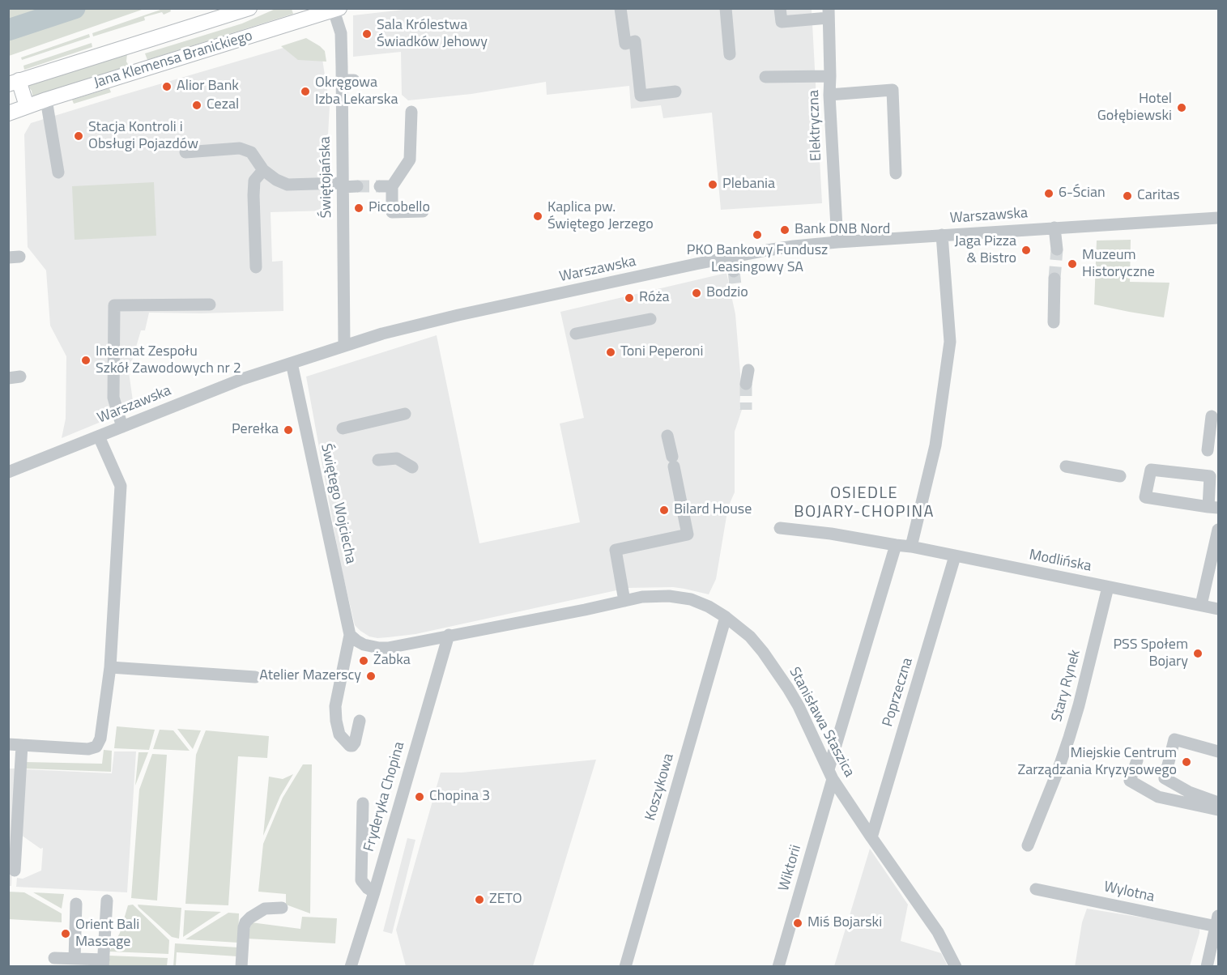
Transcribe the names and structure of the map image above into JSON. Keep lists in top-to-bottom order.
{
  "streets": {
    "main road": ["Jana Klemensa Branickiego"],
    "street": [
      "Elektryczna",
      "Świętojańska",
      "Warszawska",
      "Świętego Wojciecha",
      "Modlińska",
      "Stary Rynek",
      "Poprzeczna",
      "Stanisława Staszica",
      "Koszykowa",
      "Fryderyka Chopina",
      "Wiktorii",
      "Wylotna"
    ]
  },
  "crossings": [
    ["Jana Klemensa Branickiego", "Świętojańska"],
    ["Elektryczna", "Warszawska"],
    ["Świętojańska", "Warszawska"],
    ["Warszawska", "Świętego Wojciecha"],
    ["Świętego Wojciecha", "Stanisława Staszica"],
    ["Modlińska", "Stary Rynek"],
    ["Modlińska", "Poprzeczna"],
    ["Poprzeczna", "Stanisława Staszica"],
    ["Stanisława Staszica", "Koszykowa"],
    ["Stanisława Staszica", "Fryderyka Chopina"],
    ["Stanisława Staszica", "Wiktorii"]
  ],
  "districts": ["OSIEDLE BOJARY-CHOPINA"],
  "places": [
    "Sala Królestwa Świadków Jehowy",
    "Alior Bank",
    "Okręgowa Izba Lekarska",
    "Cezal",
    "Hotel Gołębiewski",
    "Stacja Kontroli i Obsługi Pojazdów",
    "Plebania",
    "6-Ścian",
    "Caritas",
    "Piccobello",
    "Kaplica pw. Świętego Jerzego",
    "Bank DNB Nord",
    "PKO Bankowy Fundusz Leasingowy SA",
    "Jaga Pizza & Bistro",
    "Muzeum Historyczne",
    "Bodzio",
    "Róża",
    "Toni Peperoni",
    "Internat Zespołu Szkół Zawodowych nr 2",
    "Perełka",
    "Bilard House",
    "PSS Społem Bojary",
    "Żabka",
    "Atelier Mazerscy",
    "Miejskie Centrum Zarządzania Kryzysowego",
    "Chopina 3",
    "ZETO",
    "Miś Bojarski",
    "Orient Bali Massage"
  ]
}
